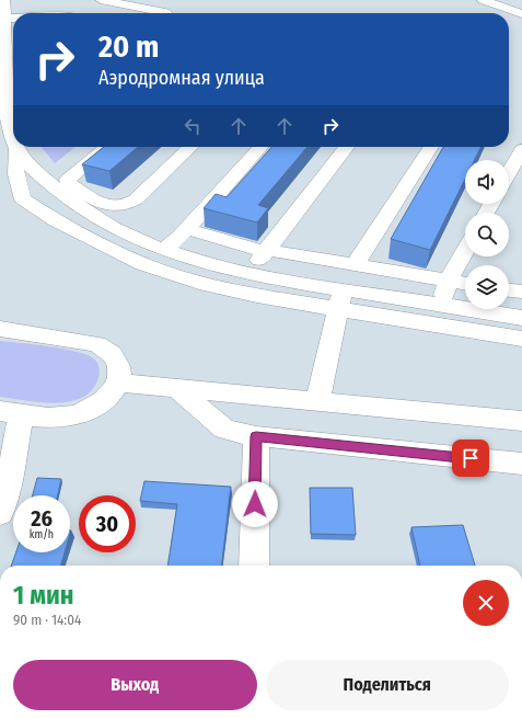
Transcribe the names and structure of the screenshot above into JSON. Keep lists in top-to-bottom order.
{
  "page": {
    "turn": ["20 m", "Аэродромная улица"],
    "speed": "26 km/h",
    "limit": "30",
    "heading": ["1 мин", "90 m · 14:04"],
    "buttons": ["Выход", "Поделиться"]
  }
}
